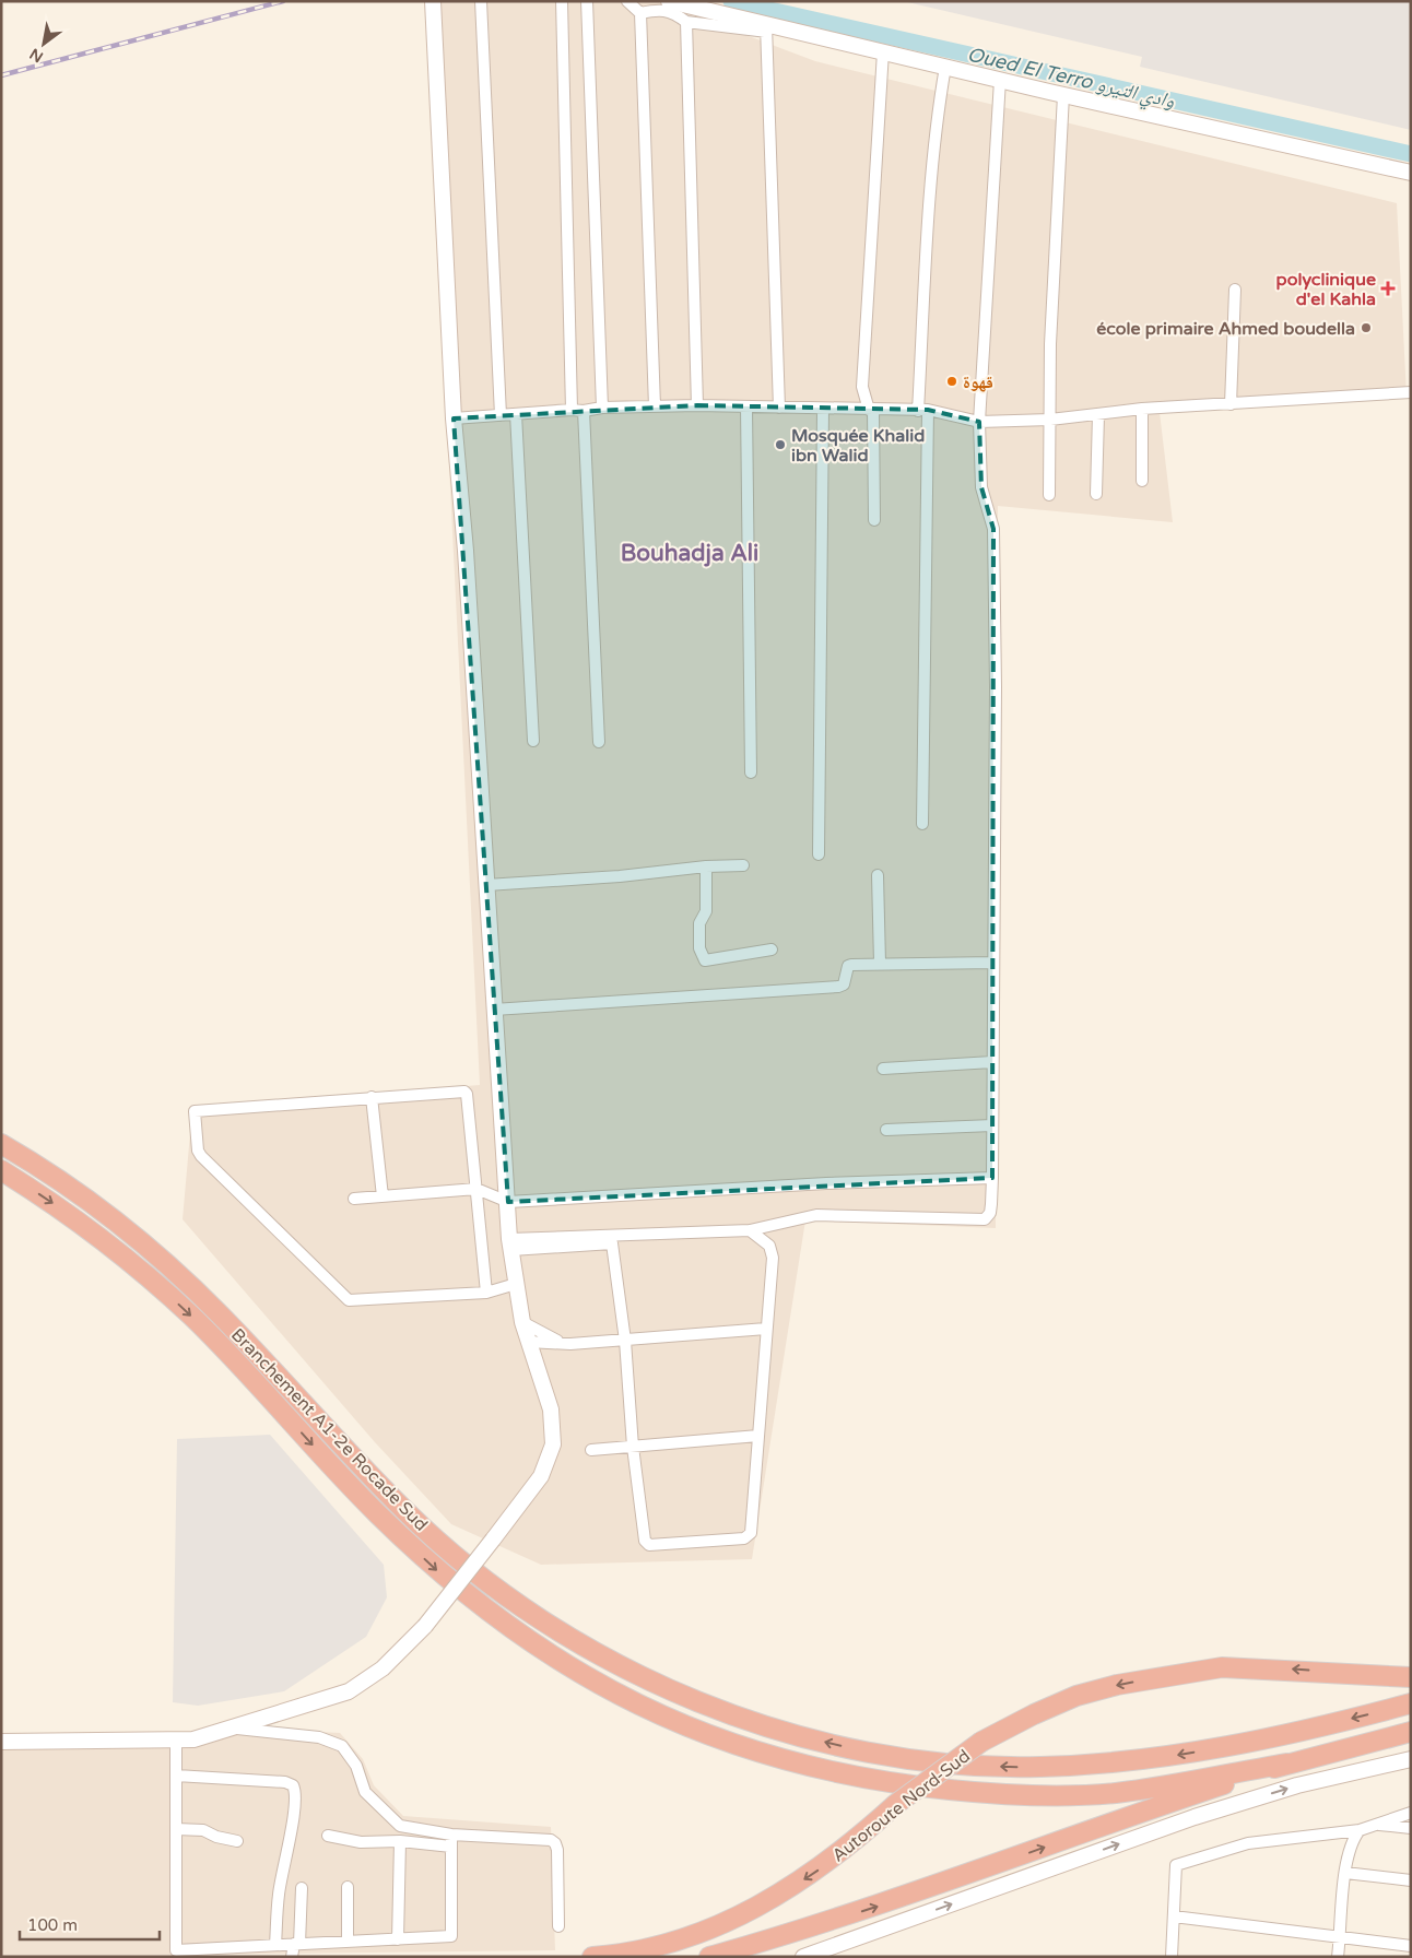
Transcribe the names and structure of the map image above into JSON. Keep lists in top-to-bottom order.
{
  "streets": {
    "highway": ["Branchement A1-2e Rocade Sud", "Autoroute Nord-Sud"]
  },
  "districts": ["Bouhadja Ali"],
  "water": ["Oued El Terro وادي التيرو"],
  "places": {
    "health": ["polyclinique d'el Kahla"],
    "other": ["école primaire Ahmed boudella", "قهوة", "Mosquée Khalid ibn Walid"]
  },
  "scale_bar": "100 m",
  "north": "bottom left"
}
